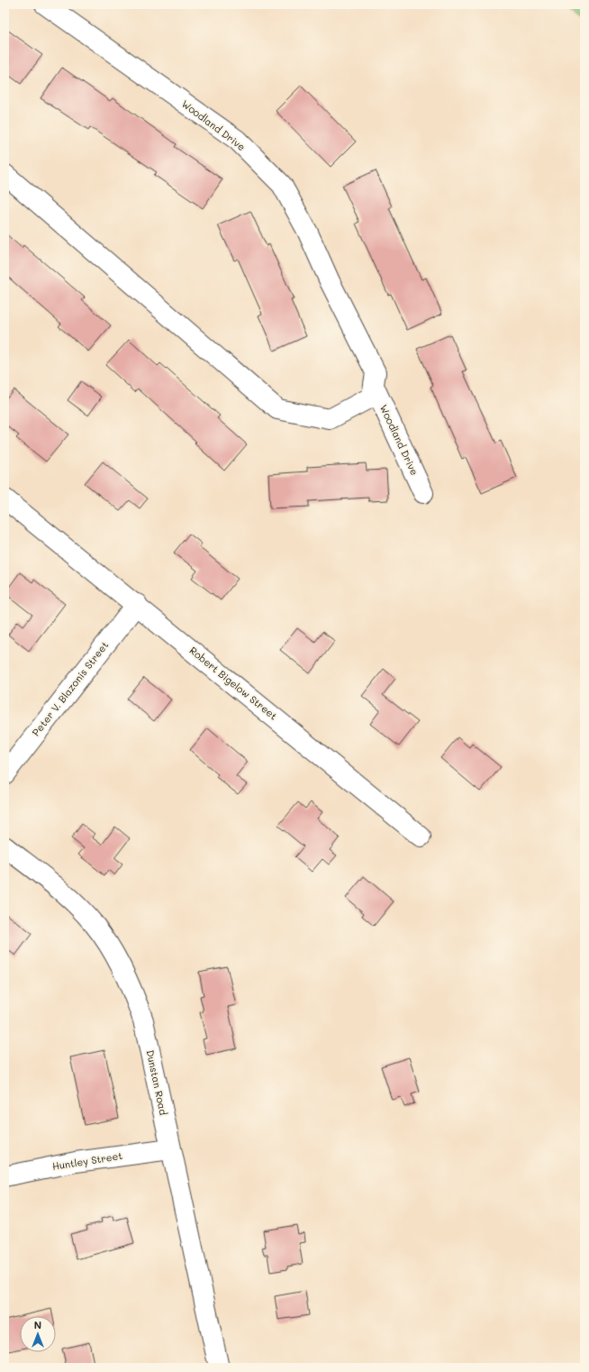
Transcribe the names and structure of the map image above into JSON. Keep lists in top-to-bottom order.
{
  "streets": {
    "street": [
      "Woodland Drive",
      "Robert Bigelow Street",
      "Peter V. Blazonis Street",
      "Dunstan Road",
      "Huntley Street"
    ]
  },
  "crossings": [
    ["Robert Bigelow Street", "Peter V. Blazonis Street"],
    ["Dunstan Road", "Huntley Street"]
  ],
  "north": "top"
}
